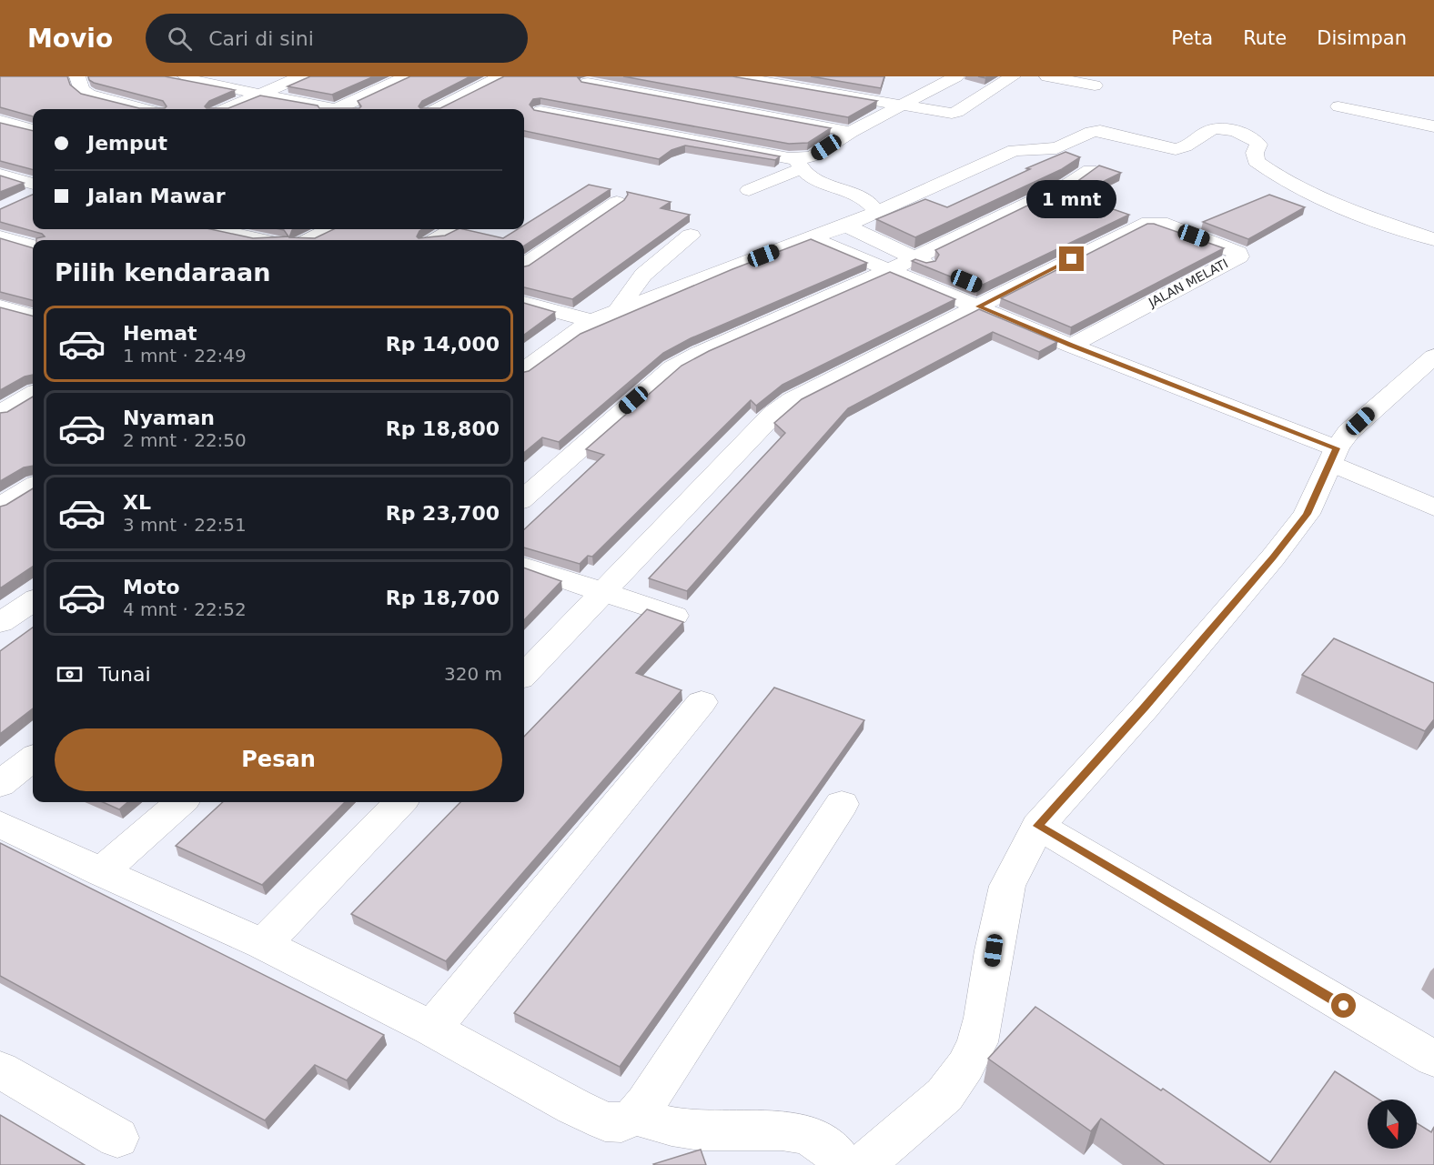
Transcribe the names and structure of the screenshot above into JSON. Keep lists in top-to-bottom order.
{
  "streets": {
    "street": ["JALAN MELATI"]
  },
  "north": "bottom",
  "page": {
    "header": "Movio",
    "search": "Cari di sini",
    "nav": ["Peta", "Rute", "Disimpan"],
    "banner": ["Jemput", "Jalan Mawar"],
    "bubble": "1 mnt",
    "heading": "Pilih kendaraan",
    "list": [
      {
        "name": "Hemat",
        "note": "1 mnt · 22:49",
        "value": "Rp 14,000"
      },
      {
        "name": "Nyaman",
        "note": "2 mnt · 22:50",
        "value": "Rp 18,800"
      },
      {
        "name": "XL",
        "note": "3 mnt · 22:51",
        "value": "Rp 23,700"
      },
      {
        "name": "Moto",
        "note": "4 mnt · 22:52",
        "value": "Rp 18,700"
      }
    ],
    "pay": ["Tunai", "320 m"],
    "buttons": "Pesan"
  }
}
